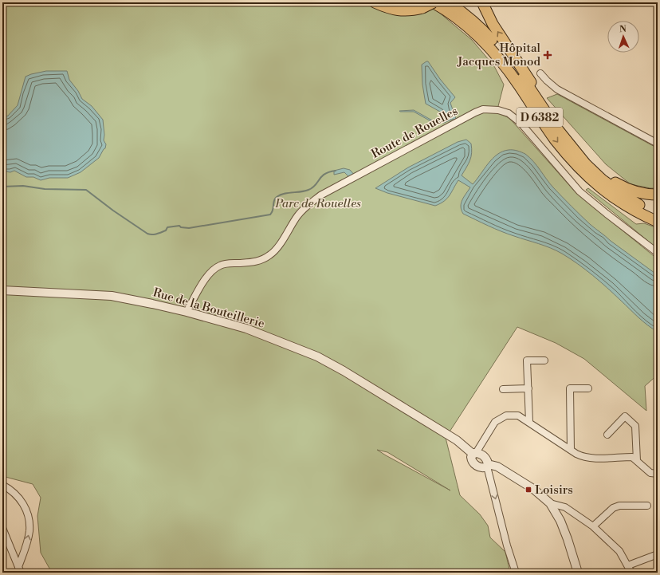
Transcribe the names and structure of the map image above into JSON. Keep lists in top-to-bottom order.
{
  "streets": {
    "highway": ["D 6382"],
    "street": ["Route de Rouelles", "Rue de la Bouteillerie"]
  },
  "crossings": [
    ["Route de Rouelles", "Rue de la Bouteillerie"]
  ],
  "parks": ["Parc de Rouelles"],
  "places": {
    "health": ["Hôpital Jacques Monod"],
    "transit": ["Loisirs"]
  },
  "north": "top"
}
